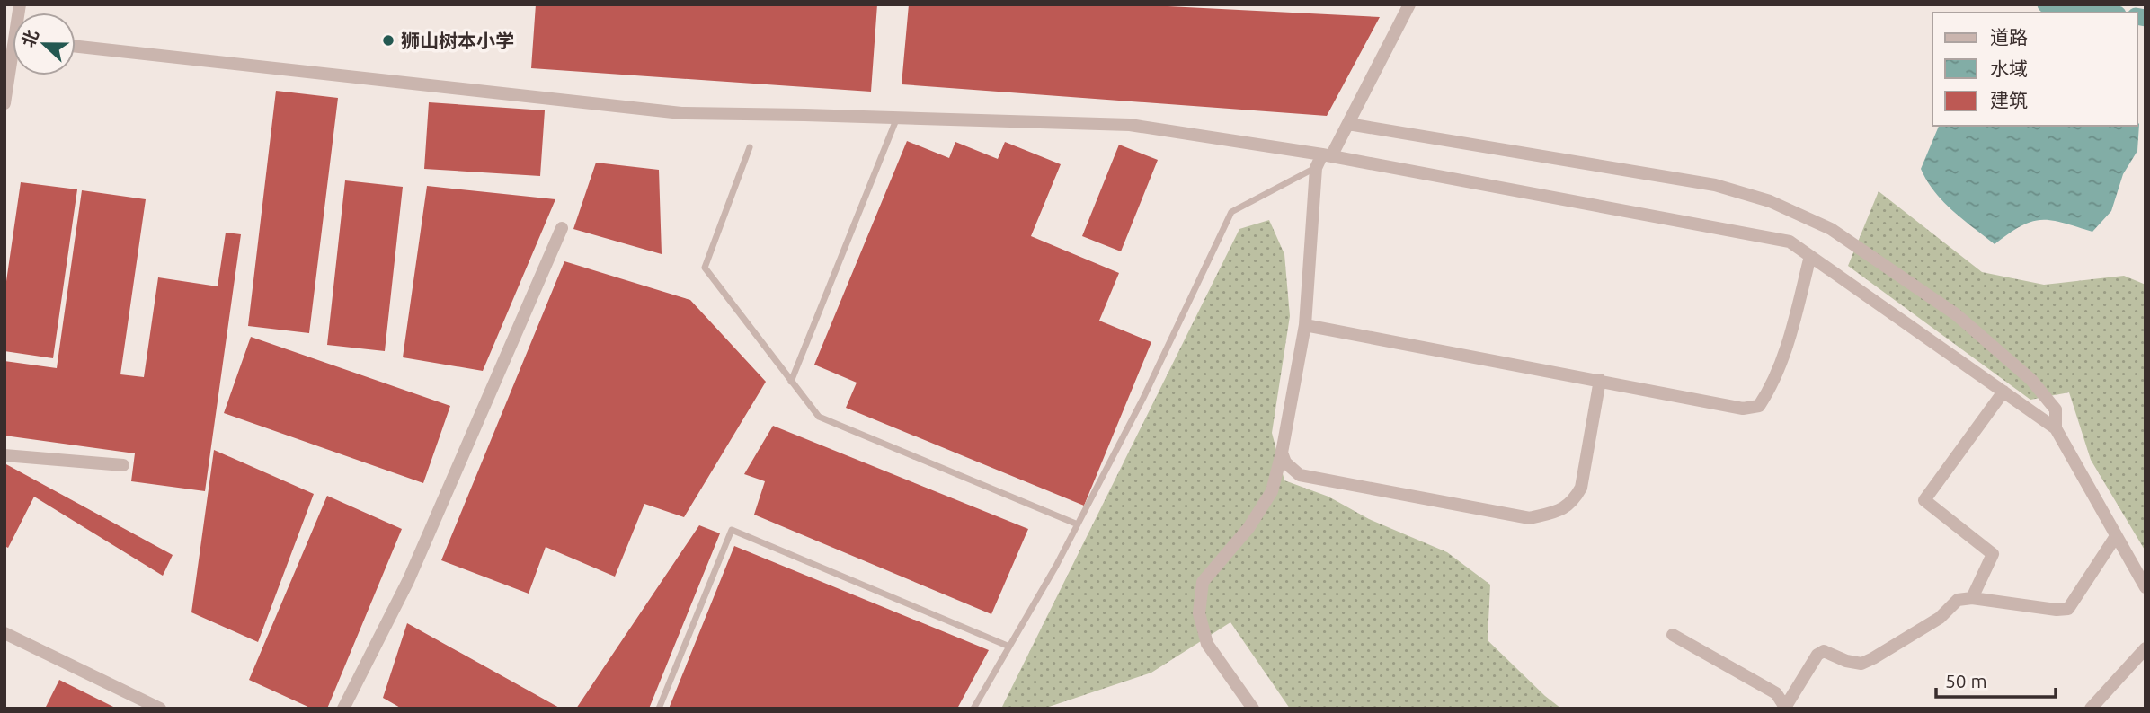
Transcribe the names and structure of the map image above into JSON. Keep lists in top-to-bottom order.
{
  "places": ["狮山树本小学"],
  "legend": ["道路", "水域", "建筑"],
  "scale_bar": "50 m",
  "north": "left"
}
